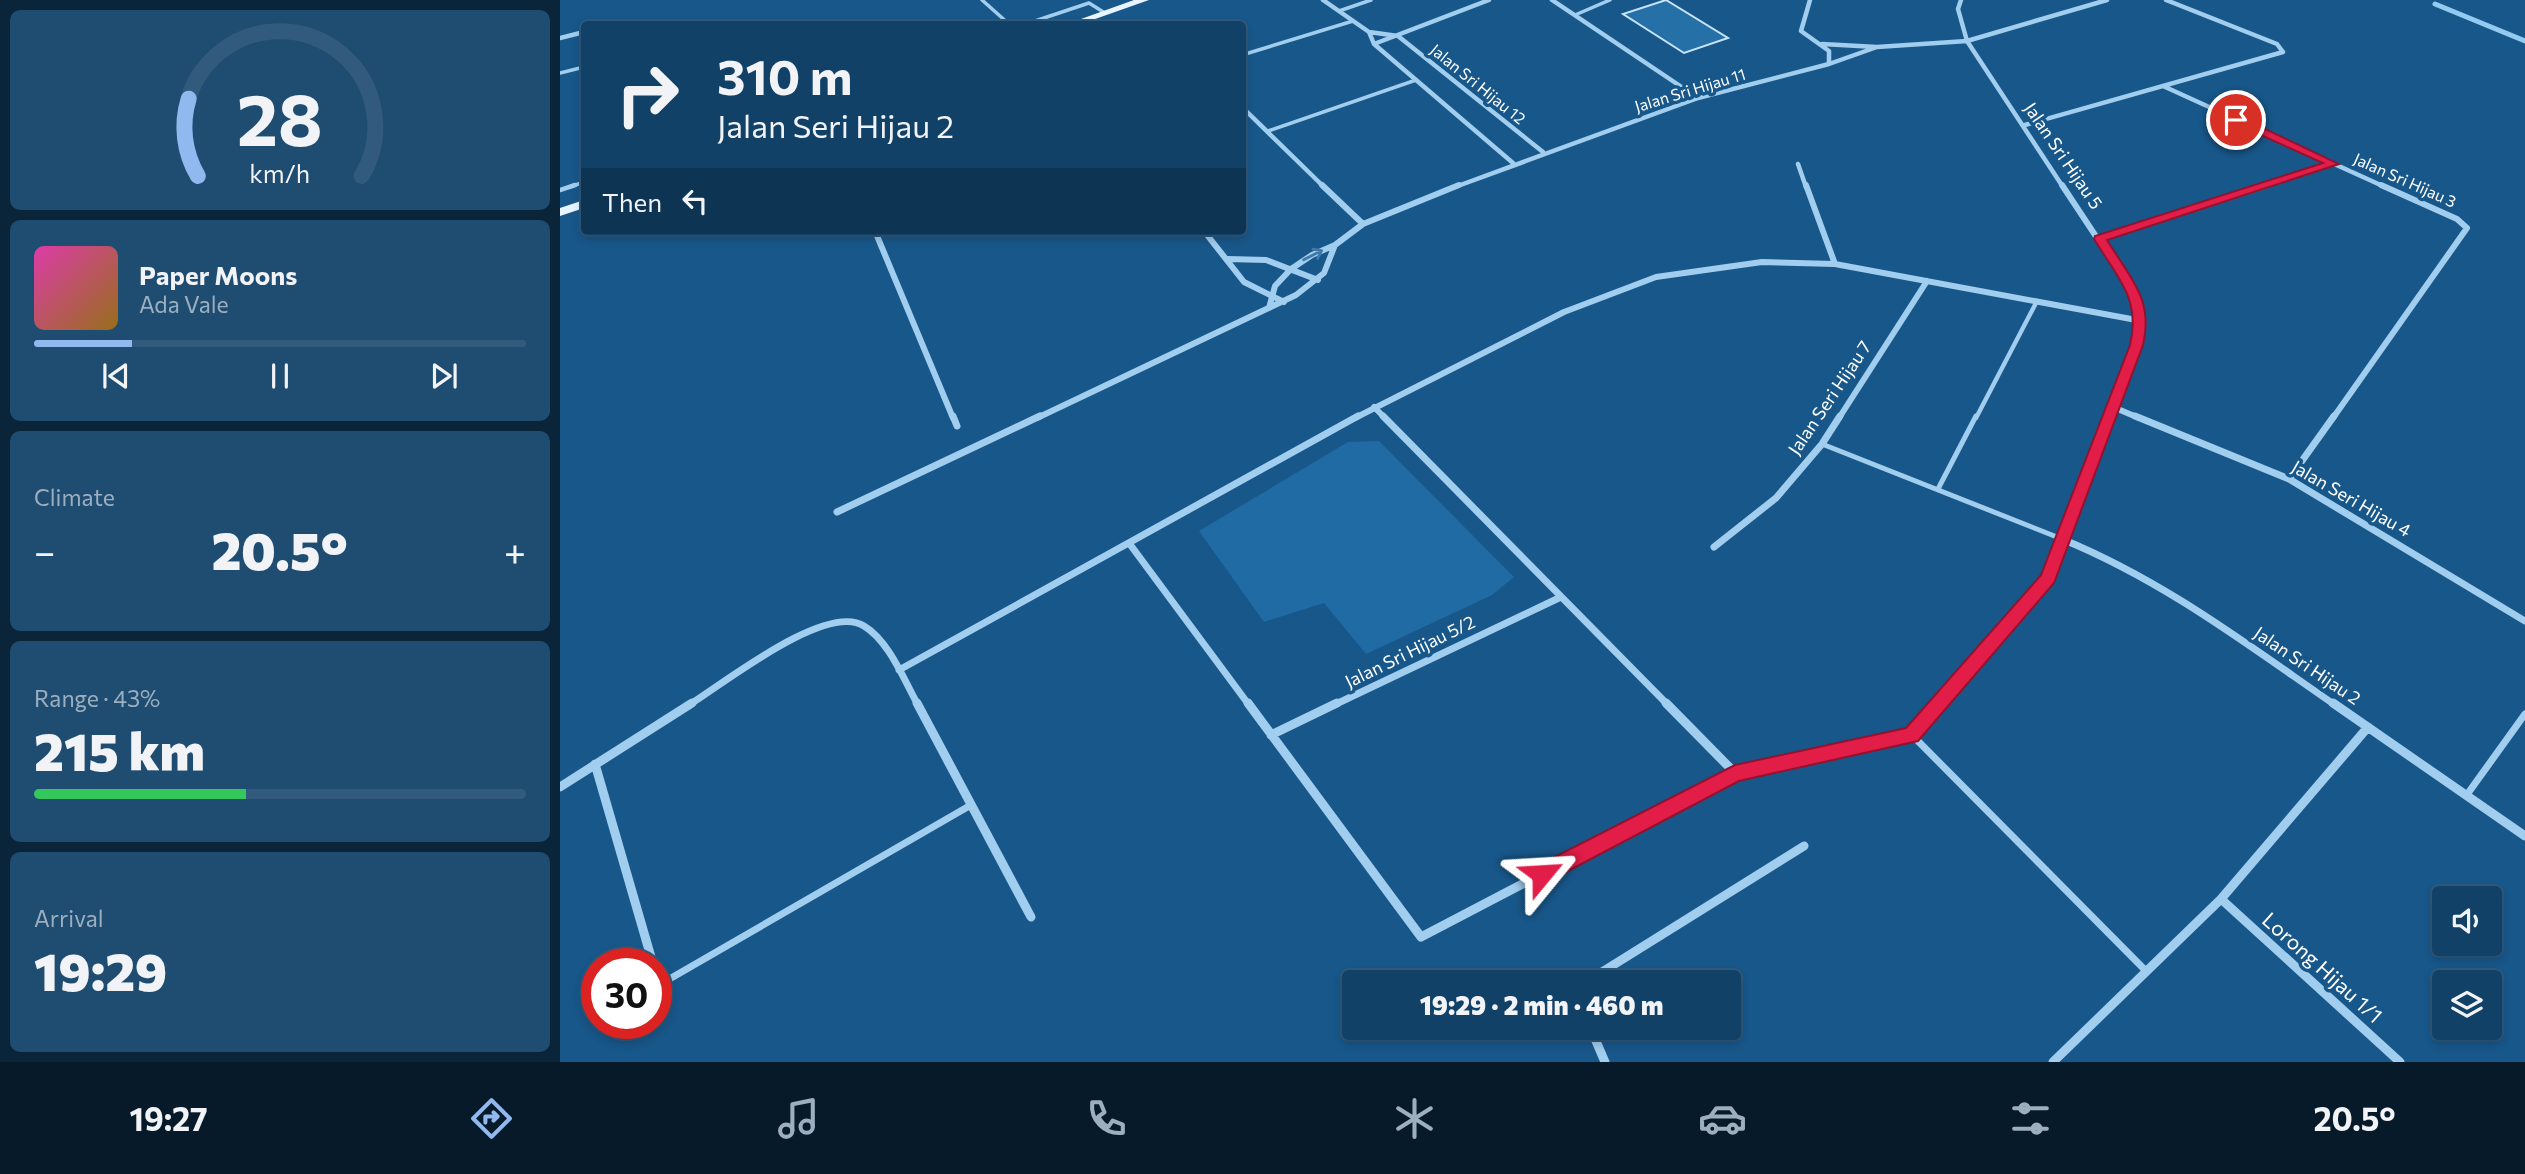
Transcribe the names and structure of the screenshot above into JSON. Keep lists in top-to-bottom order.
{
  "streets": {
    "street": [
      "Jalan Sri Hijau 12",
      "Jalan Sri Hijau 11",
      "Jalan Sri Hijau 5",
      "Jalan Sri Hijau 3",
      "Jalan Seri Hijau 7",
      "Jalan Seri Hijau 4",
      "Jalan Sri Hijau 5/2",
      "Jalan Sri Hijau 2",
      "Lorong Hijau 1/1"
    ]
  },
  "crossings": [
    ["Jalan Sri Hijau 12", "Jalan Sri Hijau 11"],
    ["Jalan Sri Hijau 11", "Jalan Sri Hijau 5"],
    ["Jalan Sri Hijau 3", "Jalan Seri Hijau 4"]
  ],
  "page": {
    "turn": ["310 m", "Jalan Seri Hijau 2"],
    "then": "Then",
    "song": ["Paper Moons", "Ada Vale"],
    "tile": [
      "Climate",
      ["Range · 43%", "215 km"],
      ["Arrival", "19:29"]
    ],
    "heat": ["−", "20.5°", "+"],
    "limit": "30",
    "trip": "19:29 · 2 min · 460 m",
    "tabs": ["19:27", "20.5°"],
    "gauge": ["28", "km/h"]
  }
}
